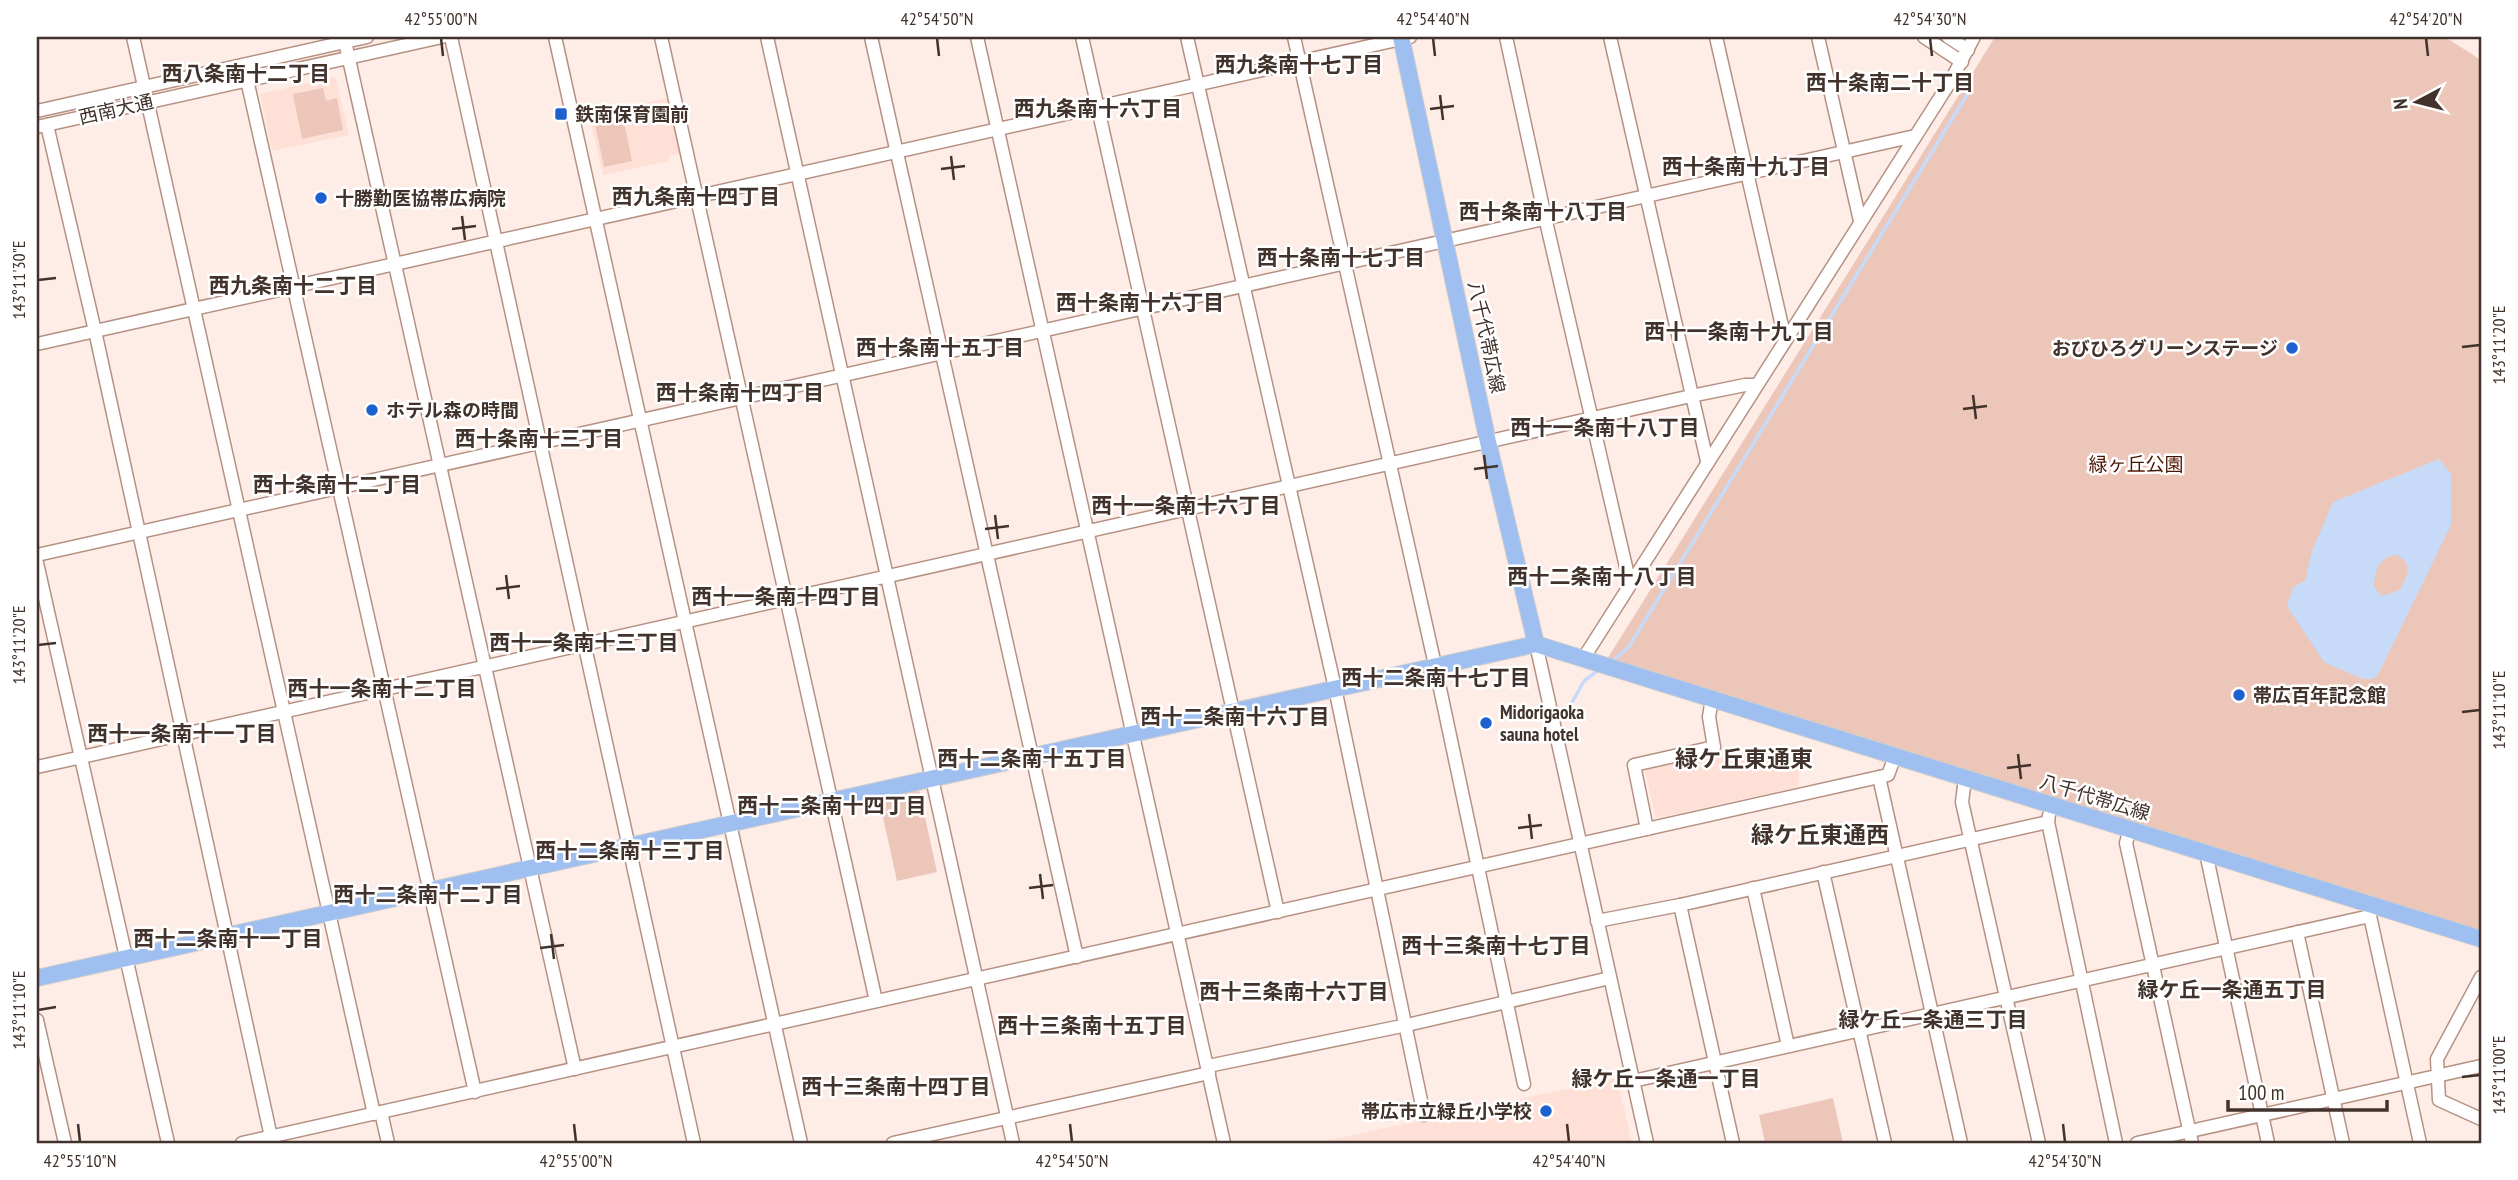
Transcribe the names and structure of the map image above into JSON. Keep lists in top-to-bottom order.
{
  "streets": {
    "main road": ["八千代帯広線"],
    "street": ["西南大通"]
  },
  "districts": [
    "西九条南十七丁目",
    "西八条南十二丁目",
    "西十条南二十丁目",
    "西九条南十六丁目",
    "西十条南十九丁目",
    "西九条南十四丁目",
    "西十条南十八丁目",
    "西十条南十七丁目",
    "西九条南十二丁目",
    "西十条南十六丁目",
    "西十一条南十九丁目",
    "西十条南十五丁目",
    "西十条南十四丁目",
    "西十一条南十八丁目",
    "西十条南十三丁目",
    "西十条南十二丁目",
    "西十一条南十六丁目",
    "西十二条南十八丁目",
    "西十一条南十四丁目",
    "西十一条南十三丁目",
    "西十二条南十七丁目",
    "西十一条南十二丁目",
    "西十二条南十六丁目",
    "西十一条南十一丁目",
    "西十二条南十五丁目",
    "緑ケ丘東通東",
    "西十二条南十四丁目",
    "緑ケ丘東通西",
    "西十二条南十三丁目",
    "西十二条南十二丁目",
    "西十二条南十一丁目",
    "西十三条南十七丁目",
    "緑ケ丘一条通五丁目",
    "西十三条南十六丁目",
    "緑ケ丘一条通三丁目",
    "西十三条南十五丁目",
    "緑ケ丘一条通一丁目",
    "西十三条南十四丁目"
  ],
  "parks": ["緑ヶ丘公園"],
  "places": {
    "transit": ["鉄南保育園前"],
    "other": [
      "十勝勤医協帯広病院",
      "おびひろグリーンステージ",
      "ホテル森の時間",
      "帯広百年記念館",
      "Midorigaoka sauna hotel",
      "帯広市立緑丘小学校"
    ]
  },
  "scale_bar": "100 m",
  "north": "left",
  "coordinates": [
    "42°55'00\"N",
    "42°54'50\"N",
    "42°54'40\"N",
    "42°54'30\"N",
    "42°54'20\"N",
    "143°11'30\"E",
    "143°11'20\"E",
    "143°11'10\"E",
    "143°11'00\"E",
    "42°55'10\"N"
  ]
}
